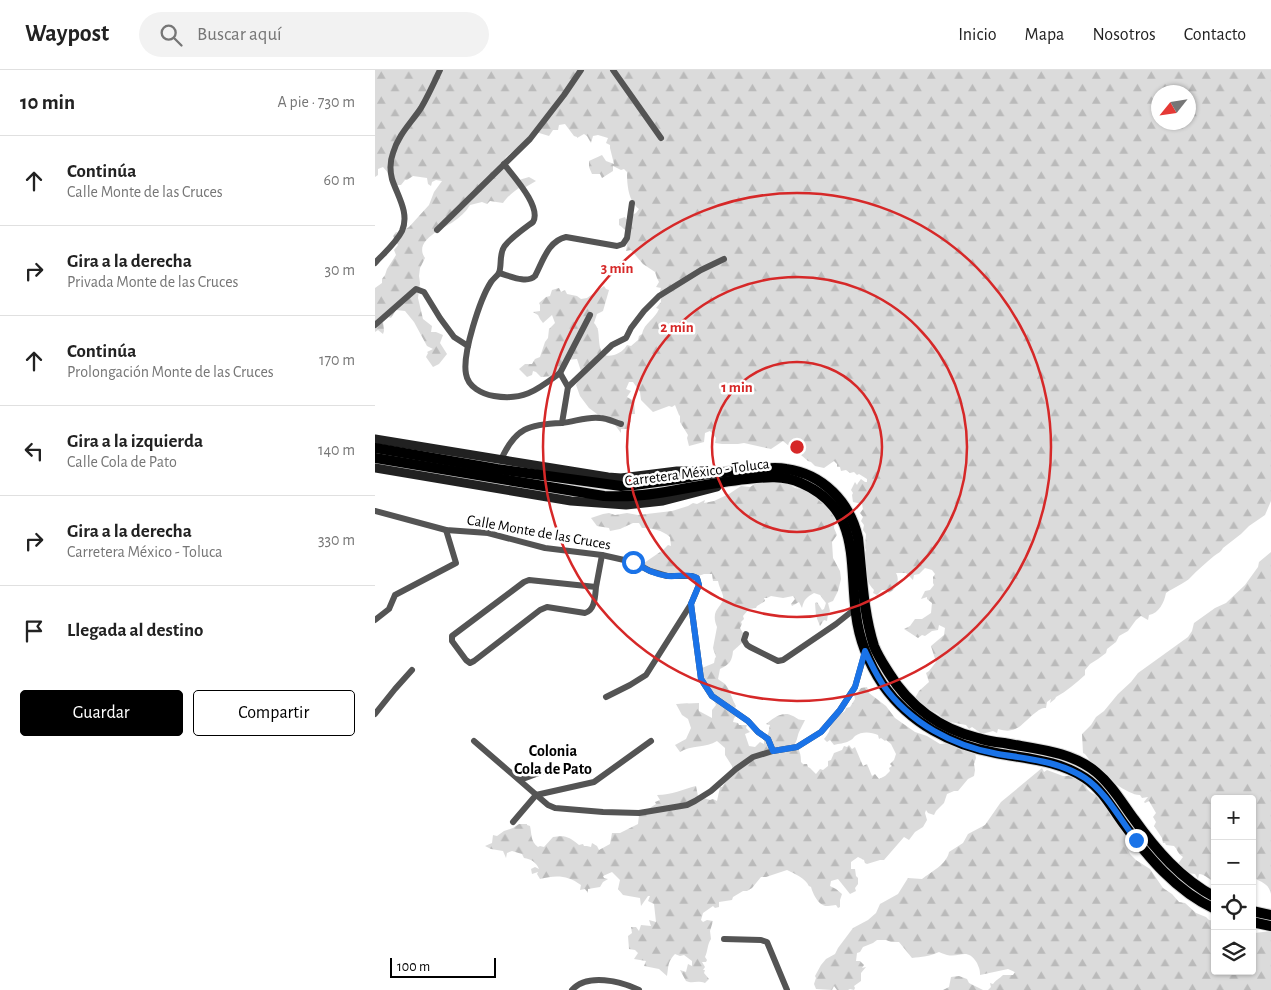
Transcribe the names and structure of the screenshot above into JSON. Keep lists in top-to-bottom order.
{
  "streets": {
    "main road": ["Carretera México - Toluca"],
    "street": ["Calle Monte de las Cruces"]
  },
  "districts": ["Colonia Cola de Pato"],
  "scale_bar": "100 m",
  "north": "bottom left",
  "page": {
    "header": "Waypost",
    "search": "Buscar aquí",
    "nav": [
      "Inicio",
      "Mapa",
      "Nosotros",
      "Contacto"
    ],
    "heading": ["10 min", "A pie · 730 m"],
    "list": [
      ["Continúa", "Calle Monte de las Cruces", "60 m"],
      ["Gira a la derecha", "Privada Monte de las Cruces", "30 m"],
      ["Continúa", "Prolongación Monte de las Cruces", "170 m"],
      ["Gira a la izquierda", "Calle Cola de Pato", "140 m"],
      ["Gira a la derecha", "Carretera México - Toluca", "330 m"],
      "Llegada al destino"
    ],
    "buttons": ["Guardar", "Compartir"],
    "map_buttons": ["+", "−"],
    "scale": "100 m"
  },
  "rings": ["3 min", "2 min", "1 min"]
}
